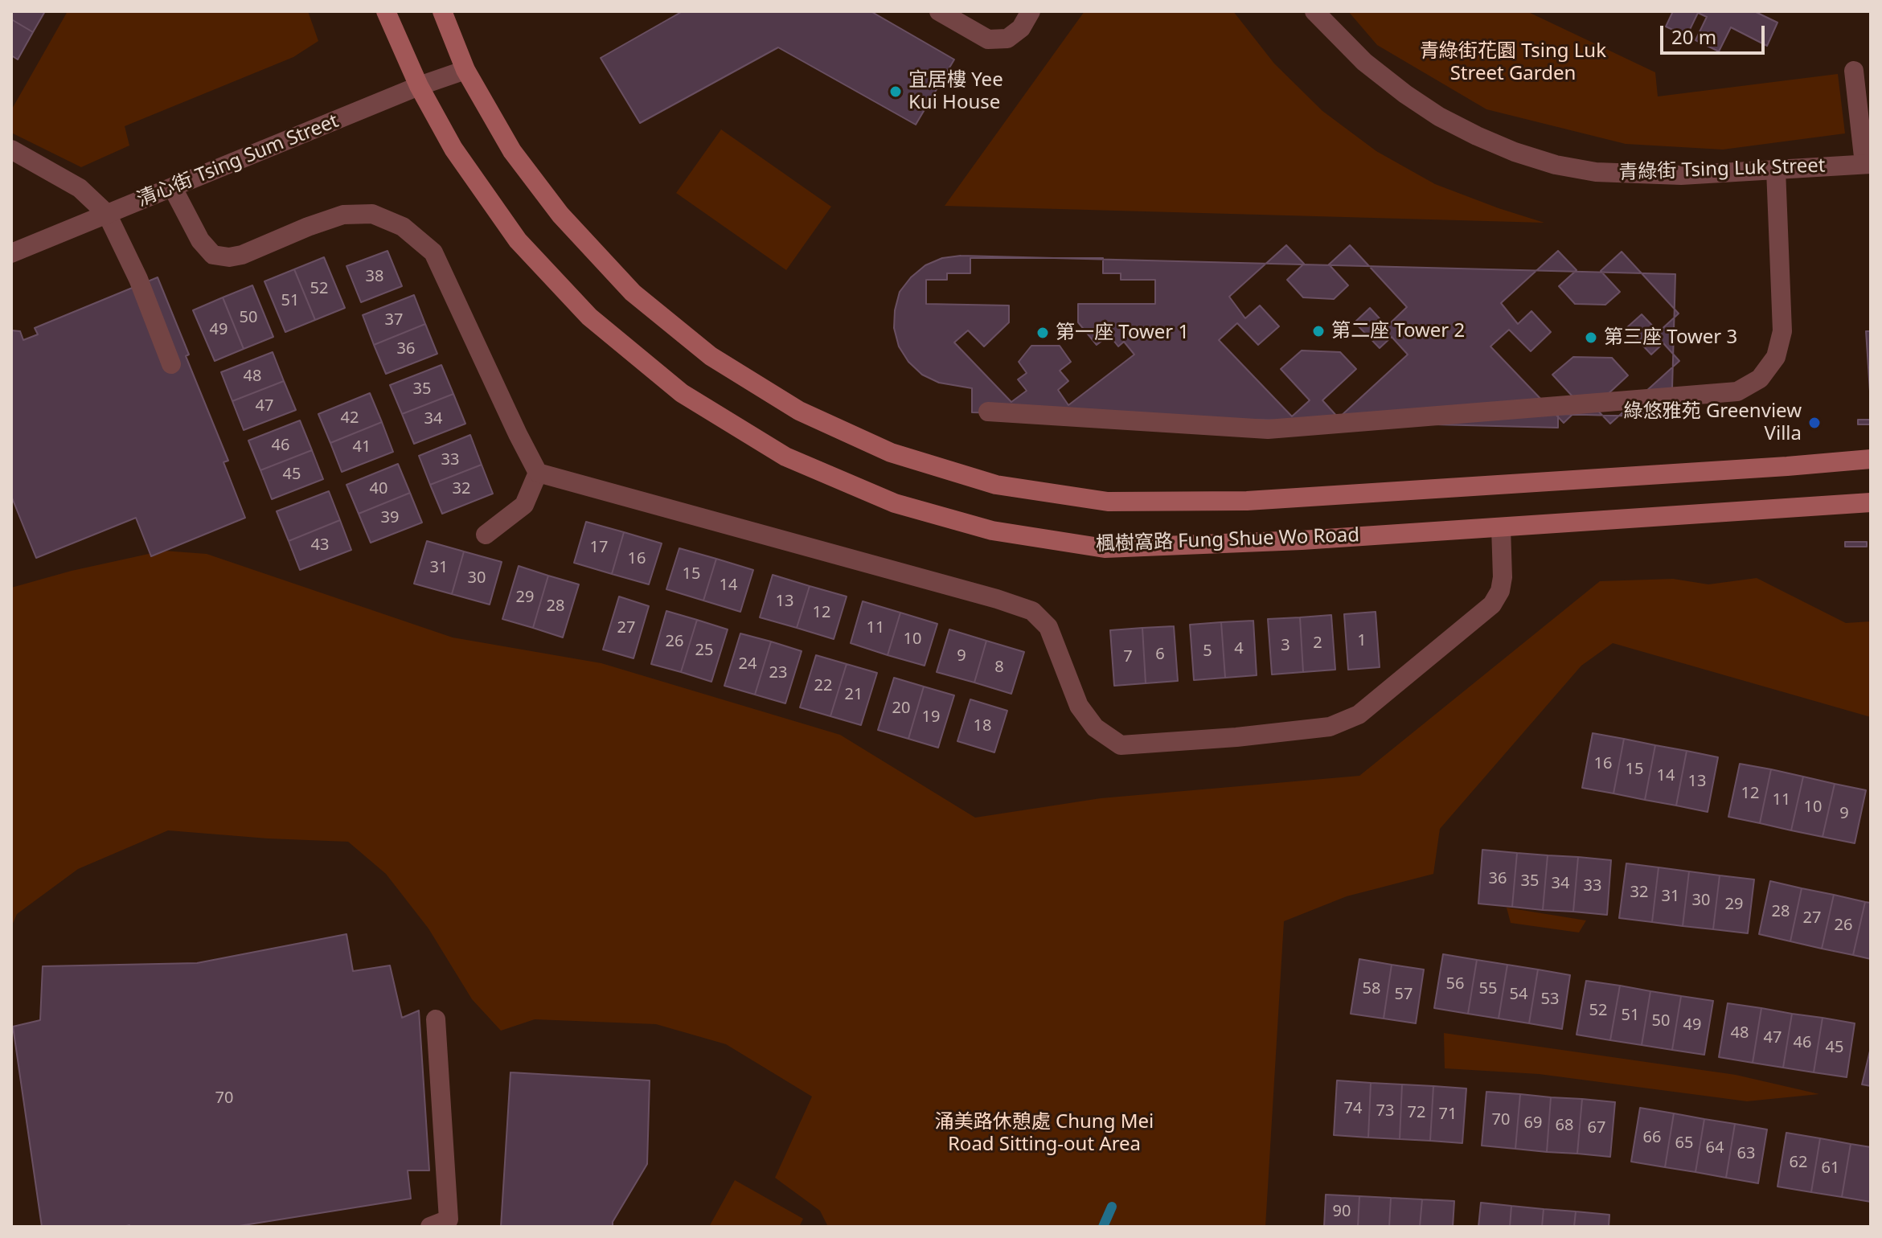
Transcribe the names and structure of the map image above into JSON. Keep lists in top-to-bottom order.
{
  "streets": {
    "main road": ["楓樹窩路 Fung Shue Wo Road"],
    "street": ["清心街 Tsing Sum Street", "青綠街 Tsing Luk Street"]
  },
  "crossings": [
    ["清心街 Tsing Sum Street", "楓樹窩路 Fung Shue Wo Road"]
  ],
  "parks": ["青綠街花園 Tsing Luk Street Garden", "涌美路休憩處 Chung Mei Road Sitting-out Area"],
  "places": [
    "宜居樓 Yee Kui House",
    "第二座 Tower 2",
    "第一座 Tower 1",
    "第三座 Tower 3",
    "綠悠雅苑 Greenview Villa"
  ],
  "house_numbers": [
    "38",
    "52",
    "51",
    "50",
    "37",
    "49",
    "36",
    "48",
    "35",
    "47",
    "42",
    "34",
    "46",
    "41",
    "33",
    "45",
    "40",
    "32",
    "39",
    "43",
    "17",
    "16",
    "31",
    "15",
    "30",
    "14",
    "29",
    "13",
    "28",
    "12",
    "27",
    "11",
    "10",
    "1",
    "26",
    "2",
    "3",
    "4",
    "25",
    "5",
    "6",
    "9",
    "7",
    "24",
    "8",
    "23",
    "22",
    "21",
    "20",
    "19",
    "18",
    "16",
    "15",
    "14",
    "13",
    "12",
    "11",
    "10",
    "9",
    "36",
    "35",
    "34",
    "33",
    "32",
    "31",
    "30",
    "29",
    "28",
    "27",
    "26",
    "56",
    "58",
    "55",
    "57",
    "54",
    "53",
    "52",
    "51",
    "50",
    "49",
    "48",
    "47",
    "46",
    "45",
    "70",
    "74",
    "73",
    "72",
    "71",
    "70",
    "69",
    "68",
    "67",
    "66",
    "65",
    "64",
    "63",
    "62",
    "61",
    "90"
  ],
  "scale_bar": "20 m"
}
